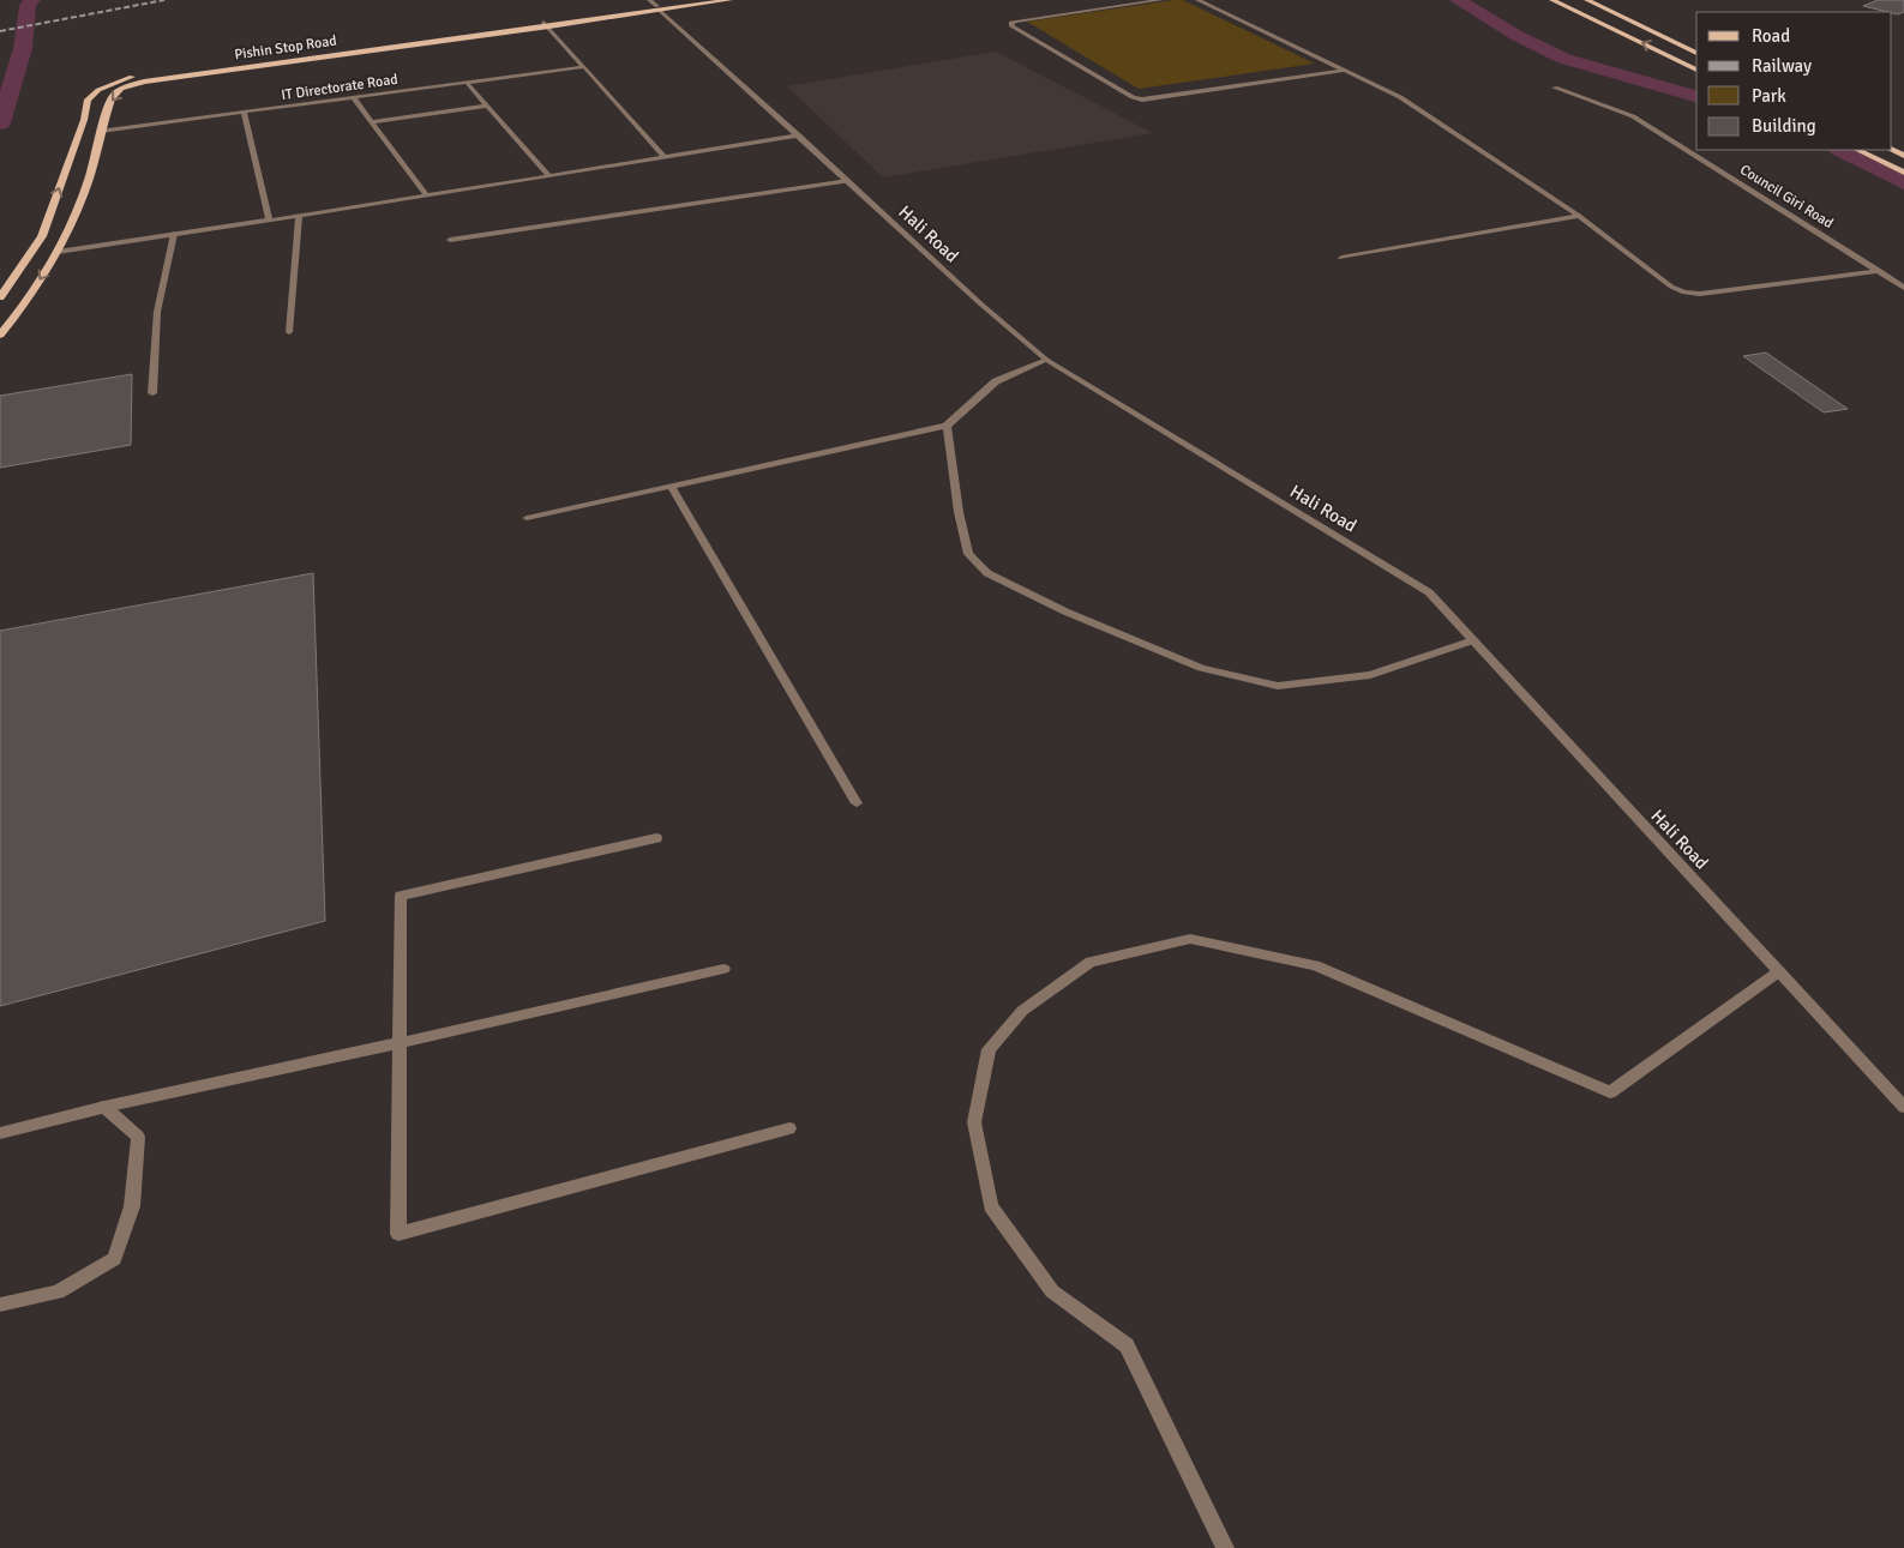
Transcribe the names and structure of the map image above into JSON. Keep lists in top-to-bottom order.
{
  "streets": {
    "main road": ["Pishin Stop Road"],
    "street": ["IT Directorate Road", "Council Giri Road", "Hali Road"]
  },
  "crossings": [
    ["Pishin Stop Road", "IT Directorate Road"],
    ["Pishin Stop Road", "Hali Road"]
  ],
  "legend": [
    "Road",
    "Railway",
    "Park",
    "Building"
  ]
}
